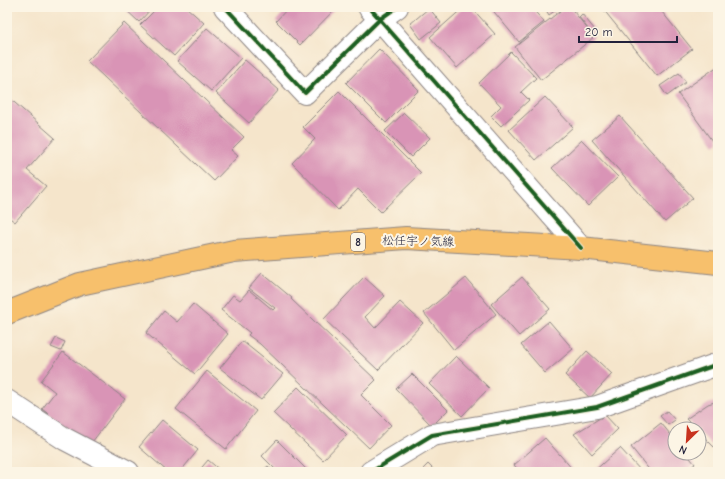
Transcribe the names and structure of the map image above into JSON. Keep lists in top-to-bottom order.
{
  "streets": {
    "main road": ["松任宇ノ気線", "8"]
  },
  "scale_bar": "20 m",
  "north": "bottom left"
}
